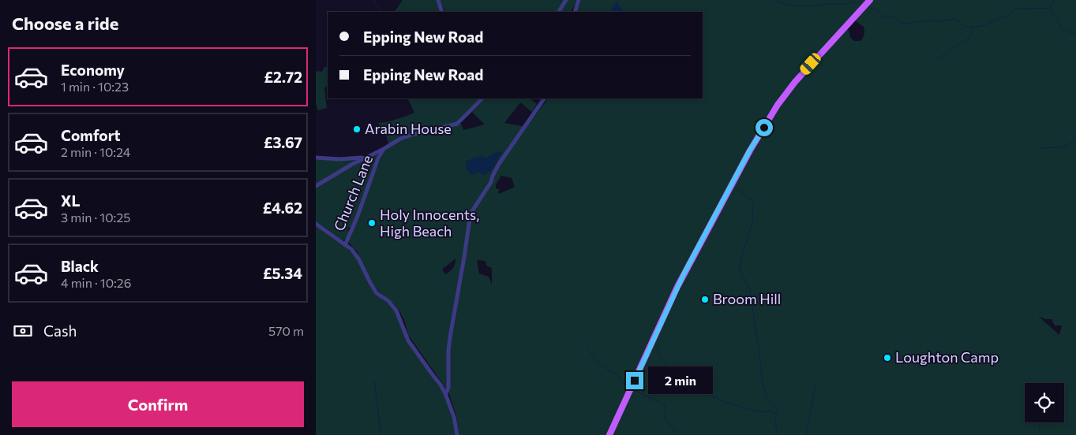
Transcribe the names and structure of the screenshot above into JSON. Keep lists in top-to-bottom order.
{
  "streets": {
    "street": ["Church Lane"]
  },
  "places": [
    "Arabin House",
    "Holy Innocents, High Beach",
    "Broom Hill",
    "Loughton Camp"
  ],
  "page": {
    "heading": "Choose a ride",
    "banner": ["Epping New Road", "Epping New Road"],
    "list": [
      {
        "name": "Economy",
        "note": "1 min · 10:23",
        "value": "£2.72"
      },
      {
        "name": "Comfort",
        "note": "2 min · 10:24",
        "value": "£3.67"
      },
      {
        "name": "XL",
        "note": "3 min · 10:25",
        "value": "£4.62"
      },
      {
        "name": "Black",
        "note": "4 min · 10:26",
        "value": "£5.34"
      }
    ],
    "pay": ["Cash", "570 m"],
    "bubble": "2 min",
    "buttons": "Confirm"
  }
}
